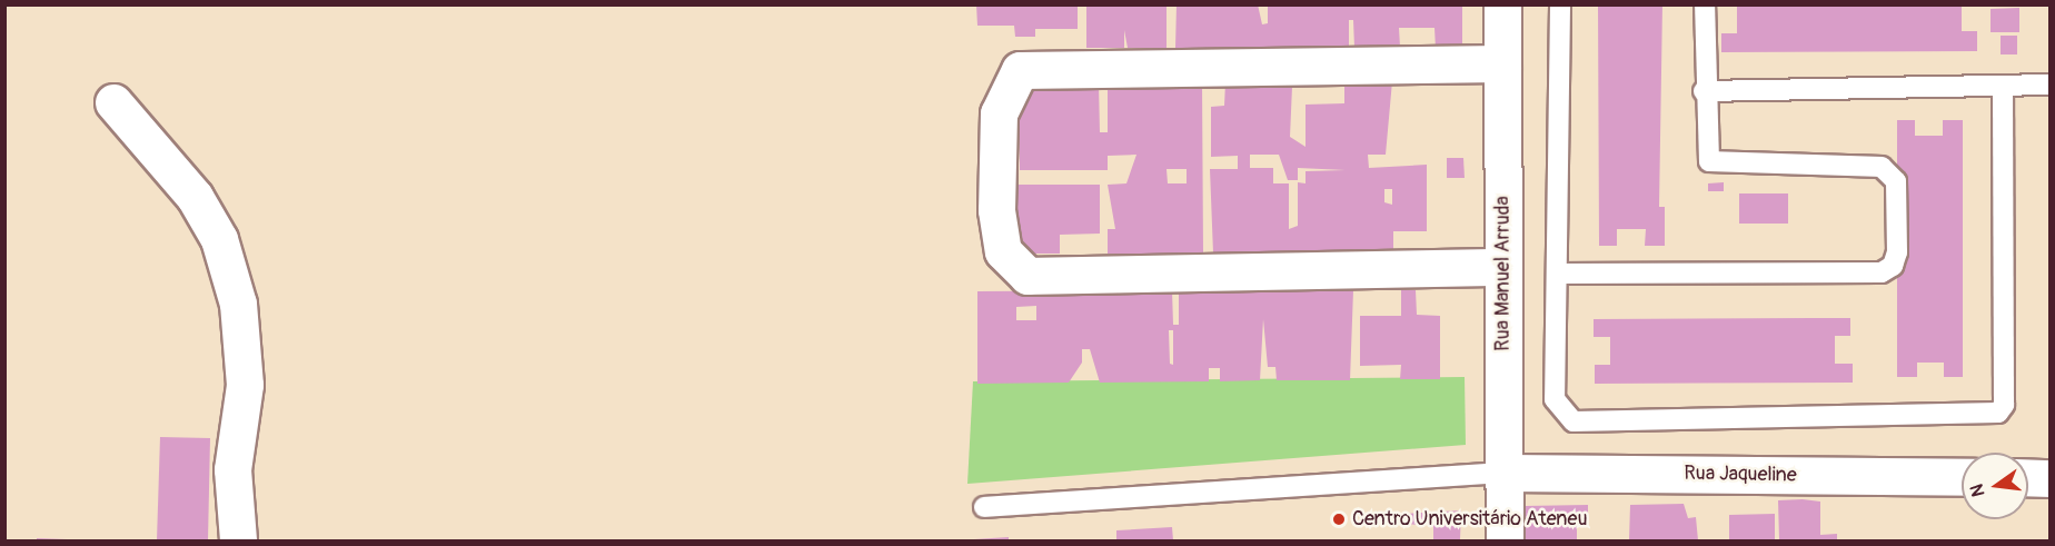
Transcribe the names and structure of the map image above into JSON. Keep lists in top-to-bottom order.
{
  "streets": {
    "street": ["Rua Manuel Arruda", "Rua Jaqueline"]
  },
  "crossings": [
    ["Rua Manuel Arruda", "Rua Jaqueline"]
  ],
  "places": ["Centro Universitário Ateneu"],
  "north": "left"
}
